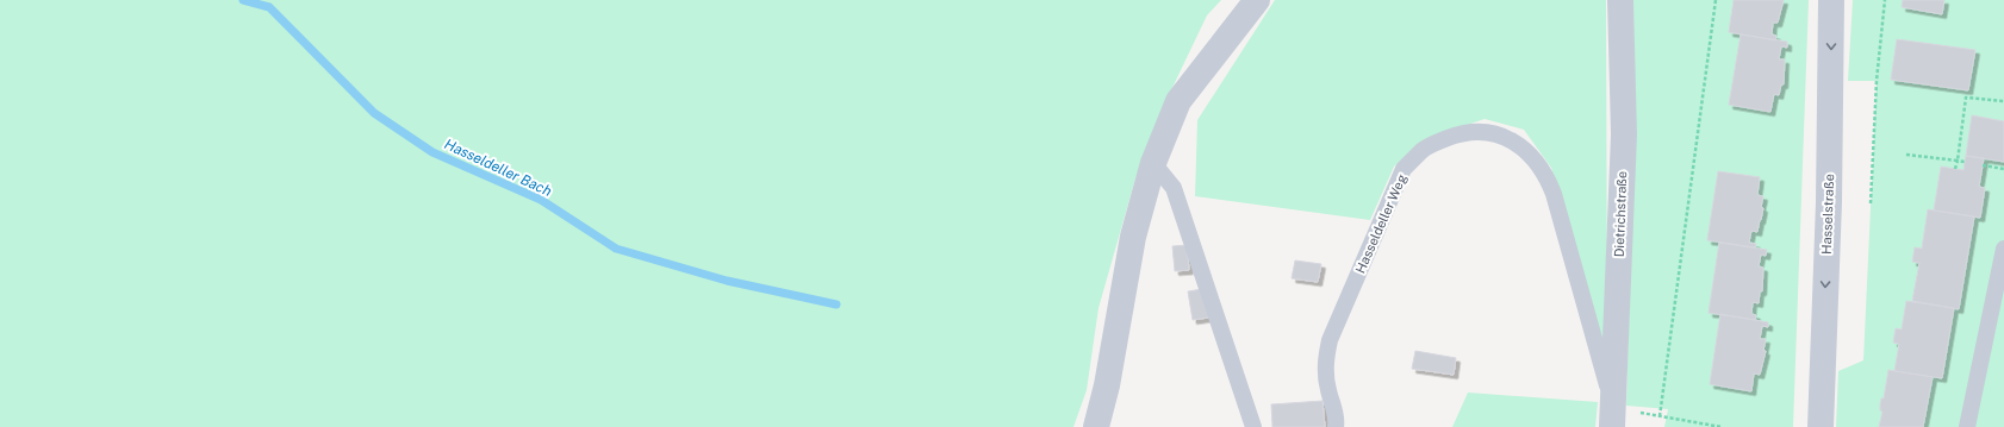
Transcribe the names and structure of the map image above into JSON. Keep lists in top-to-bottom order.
{
  "streets": {
    "street": ["Dietrichstraße", "Hasselstraße"],
    "lane": ["Hasseldeller Weg"]
  },
  "crossings": [
    ["Dietrichstraße", "Hasseldeller Weg"]
  ],
  "one_way": ["Hasselstraße"],
  "water": ["Hasseldeller Bach"]
}
